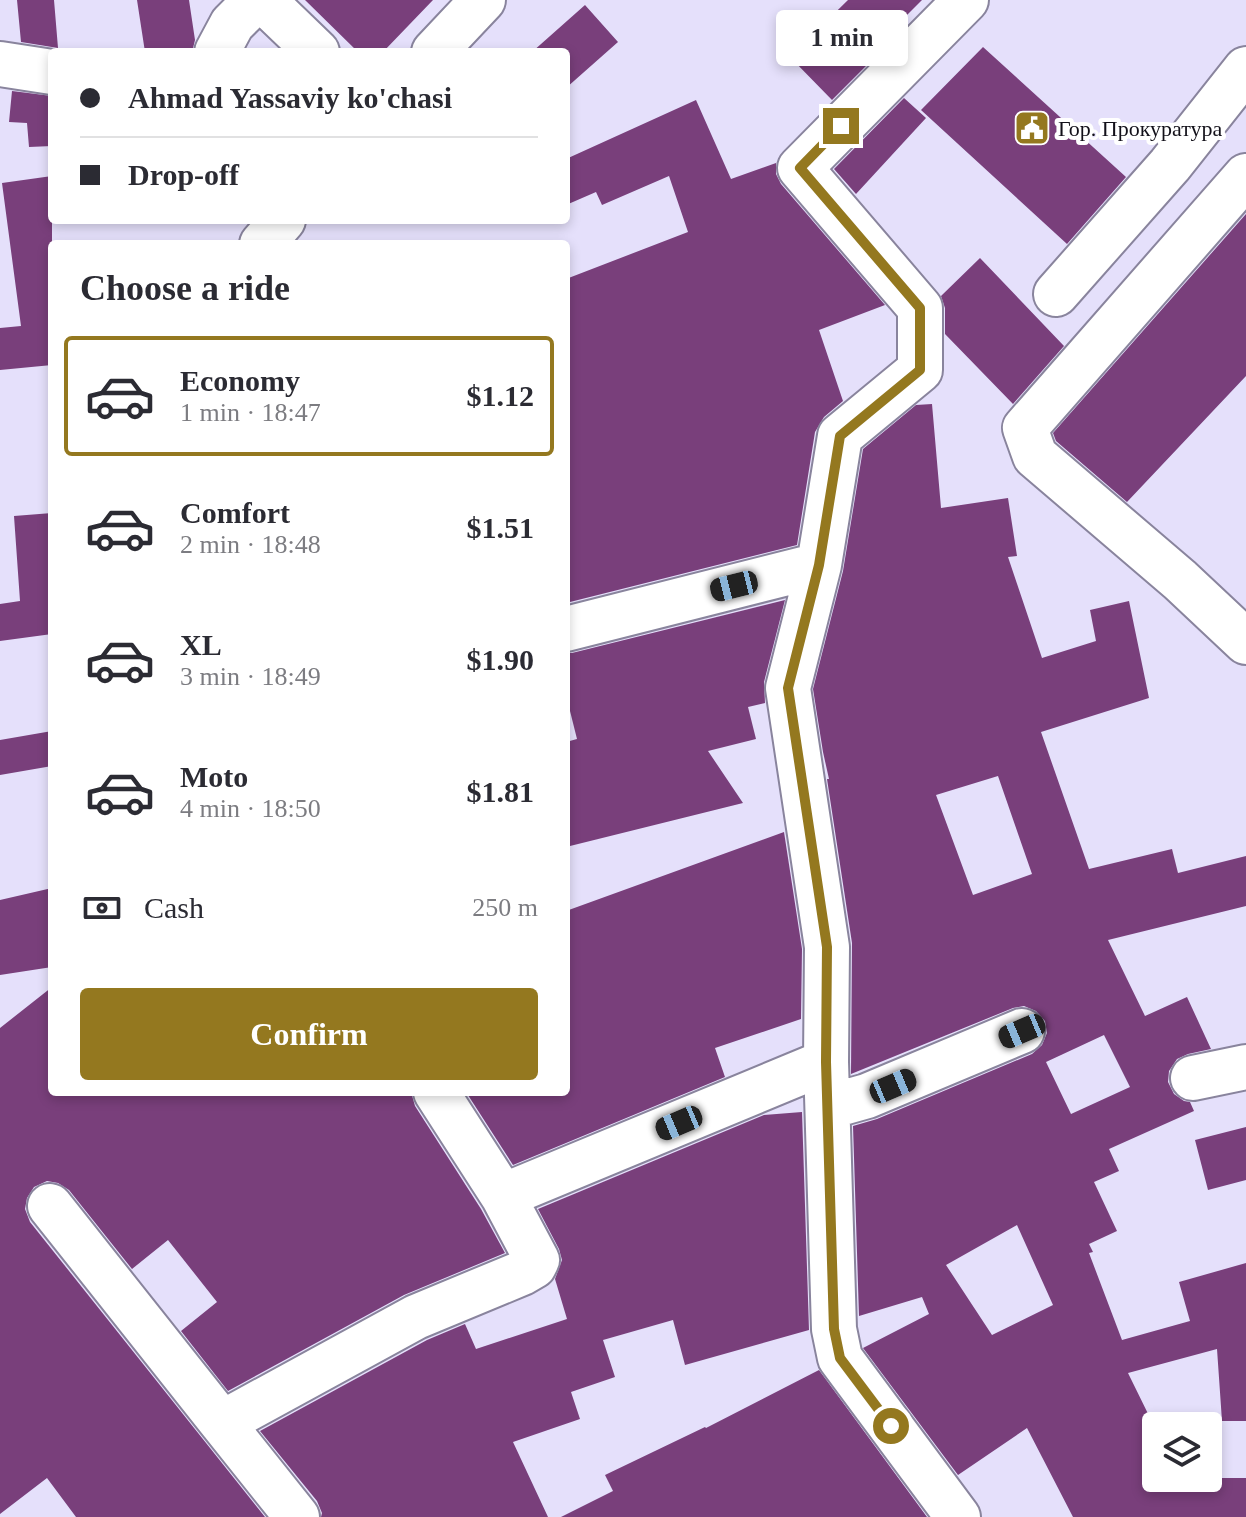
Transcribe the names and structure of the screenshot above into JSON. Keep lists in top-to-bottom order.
{
  "places": {
    "public building": ["Гор. Прокуратура"]
  },
  "page": {
    "bubble": "1 min",
    "banner": ["Ahmad Yassaviy ko'chasi", "Drop-off"],
    "heading": "Choose a ride",
    "list": [
      {
        "name": "Economy",
        "note": "1 min · 18:47",
        "value": "$1.12"
      },
      {
        "name": "Comfort",
        "note": "2 min · 18:48",
        "value": "$1.51"
      },
      {
        "name": "XL",
        "note": "3 min · 18:49",
        "value": "$1.90"
      },
      {
        "name": "Moto",
        "note": "4 min · 18:50",
        "value": "$1.81"
      }
    ],
    "pay": ["Cash", "250 m"],
    "buttons": "Confirm"
  }
}
